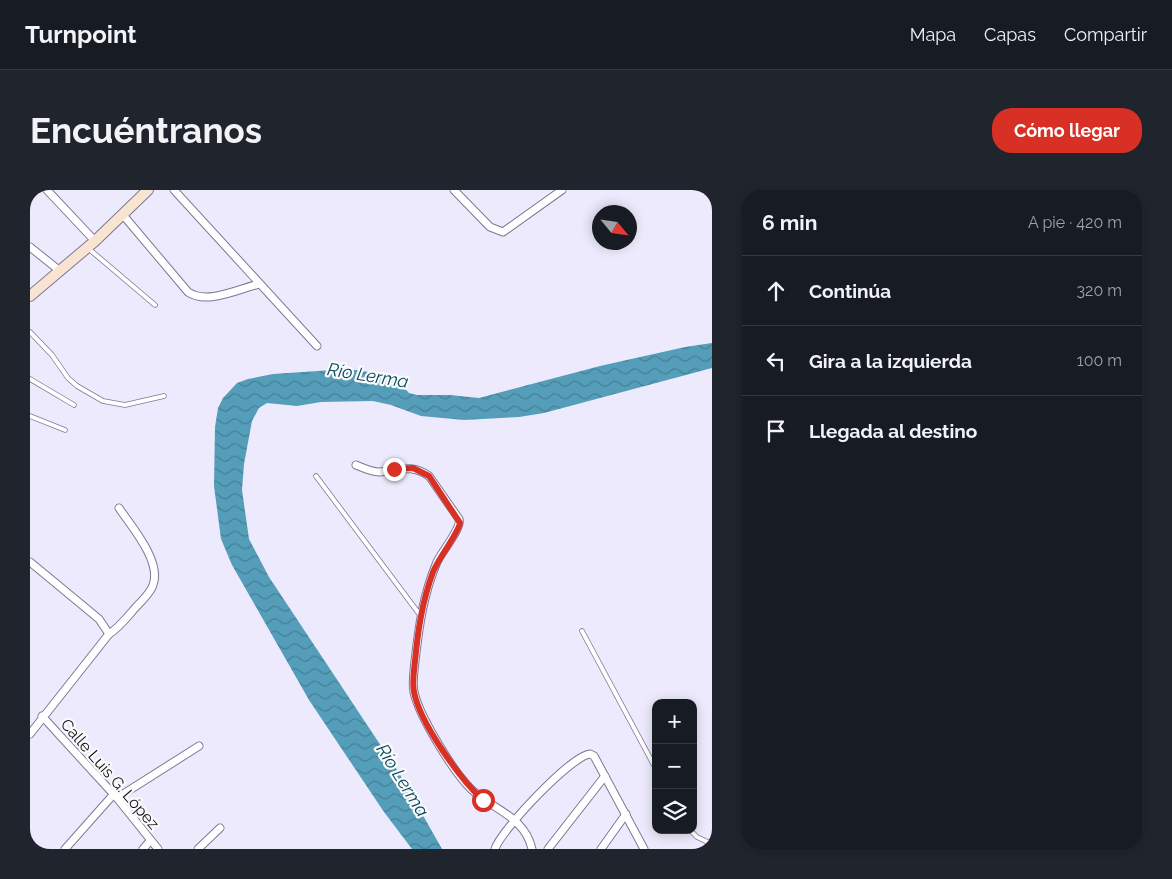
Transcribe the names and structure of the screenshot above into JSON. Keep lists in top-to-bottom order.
{
  "streets": {
    "street": ["Calle Luis G. López"]
  },
  "water": ["Río Lerma"],
  "north": "bottom right",
  "page": {
    "header": "Turnpoint",
    "nav": ["Mapa", "Capas", "Compartir"],
    "buttons": "Cómo llegar",
    "title": "Encuéntranos",
    "heading": ["6 min", "A pie · 420 m"],
    "list": [
      ["Continúa", "320 m"],
      ["Gira a la izquierda", "100 m"],
      "Llegada al destino"
    ],
    "map_buttons": ["+", "−"]
  }
}
